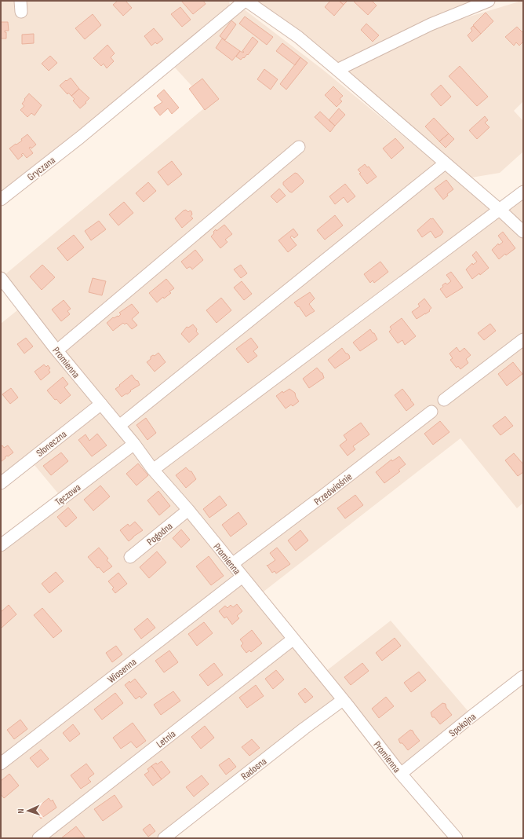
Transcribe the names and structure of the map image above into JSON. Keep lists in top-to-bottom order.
{
  "streets": {
    "street": [
      "Gryczana",
      "Promienna",
      "Słoneczna",
      "Przedwiośnie",
      "Tęczowa",
      "Pogodna",
      "Wiosenna",
      "Spokojna",
      "Letnia",
      "Radosna"
    ]
  },
  "crossings": [
    ["Promienna", "Słoneczna"],
    ["Promienna", "Przedwiośnie"],
    ["Promienna", "Tęczowa"],
    ["Promienna", "Pogodna"],
    ["Promienna", "Wiosenna"],
    ["Promienna", "Spokojna"],
    ["Promienna", "Letnia"],
    ["Promienna", "Radosna"]
  ],
  "north": "left"
}
